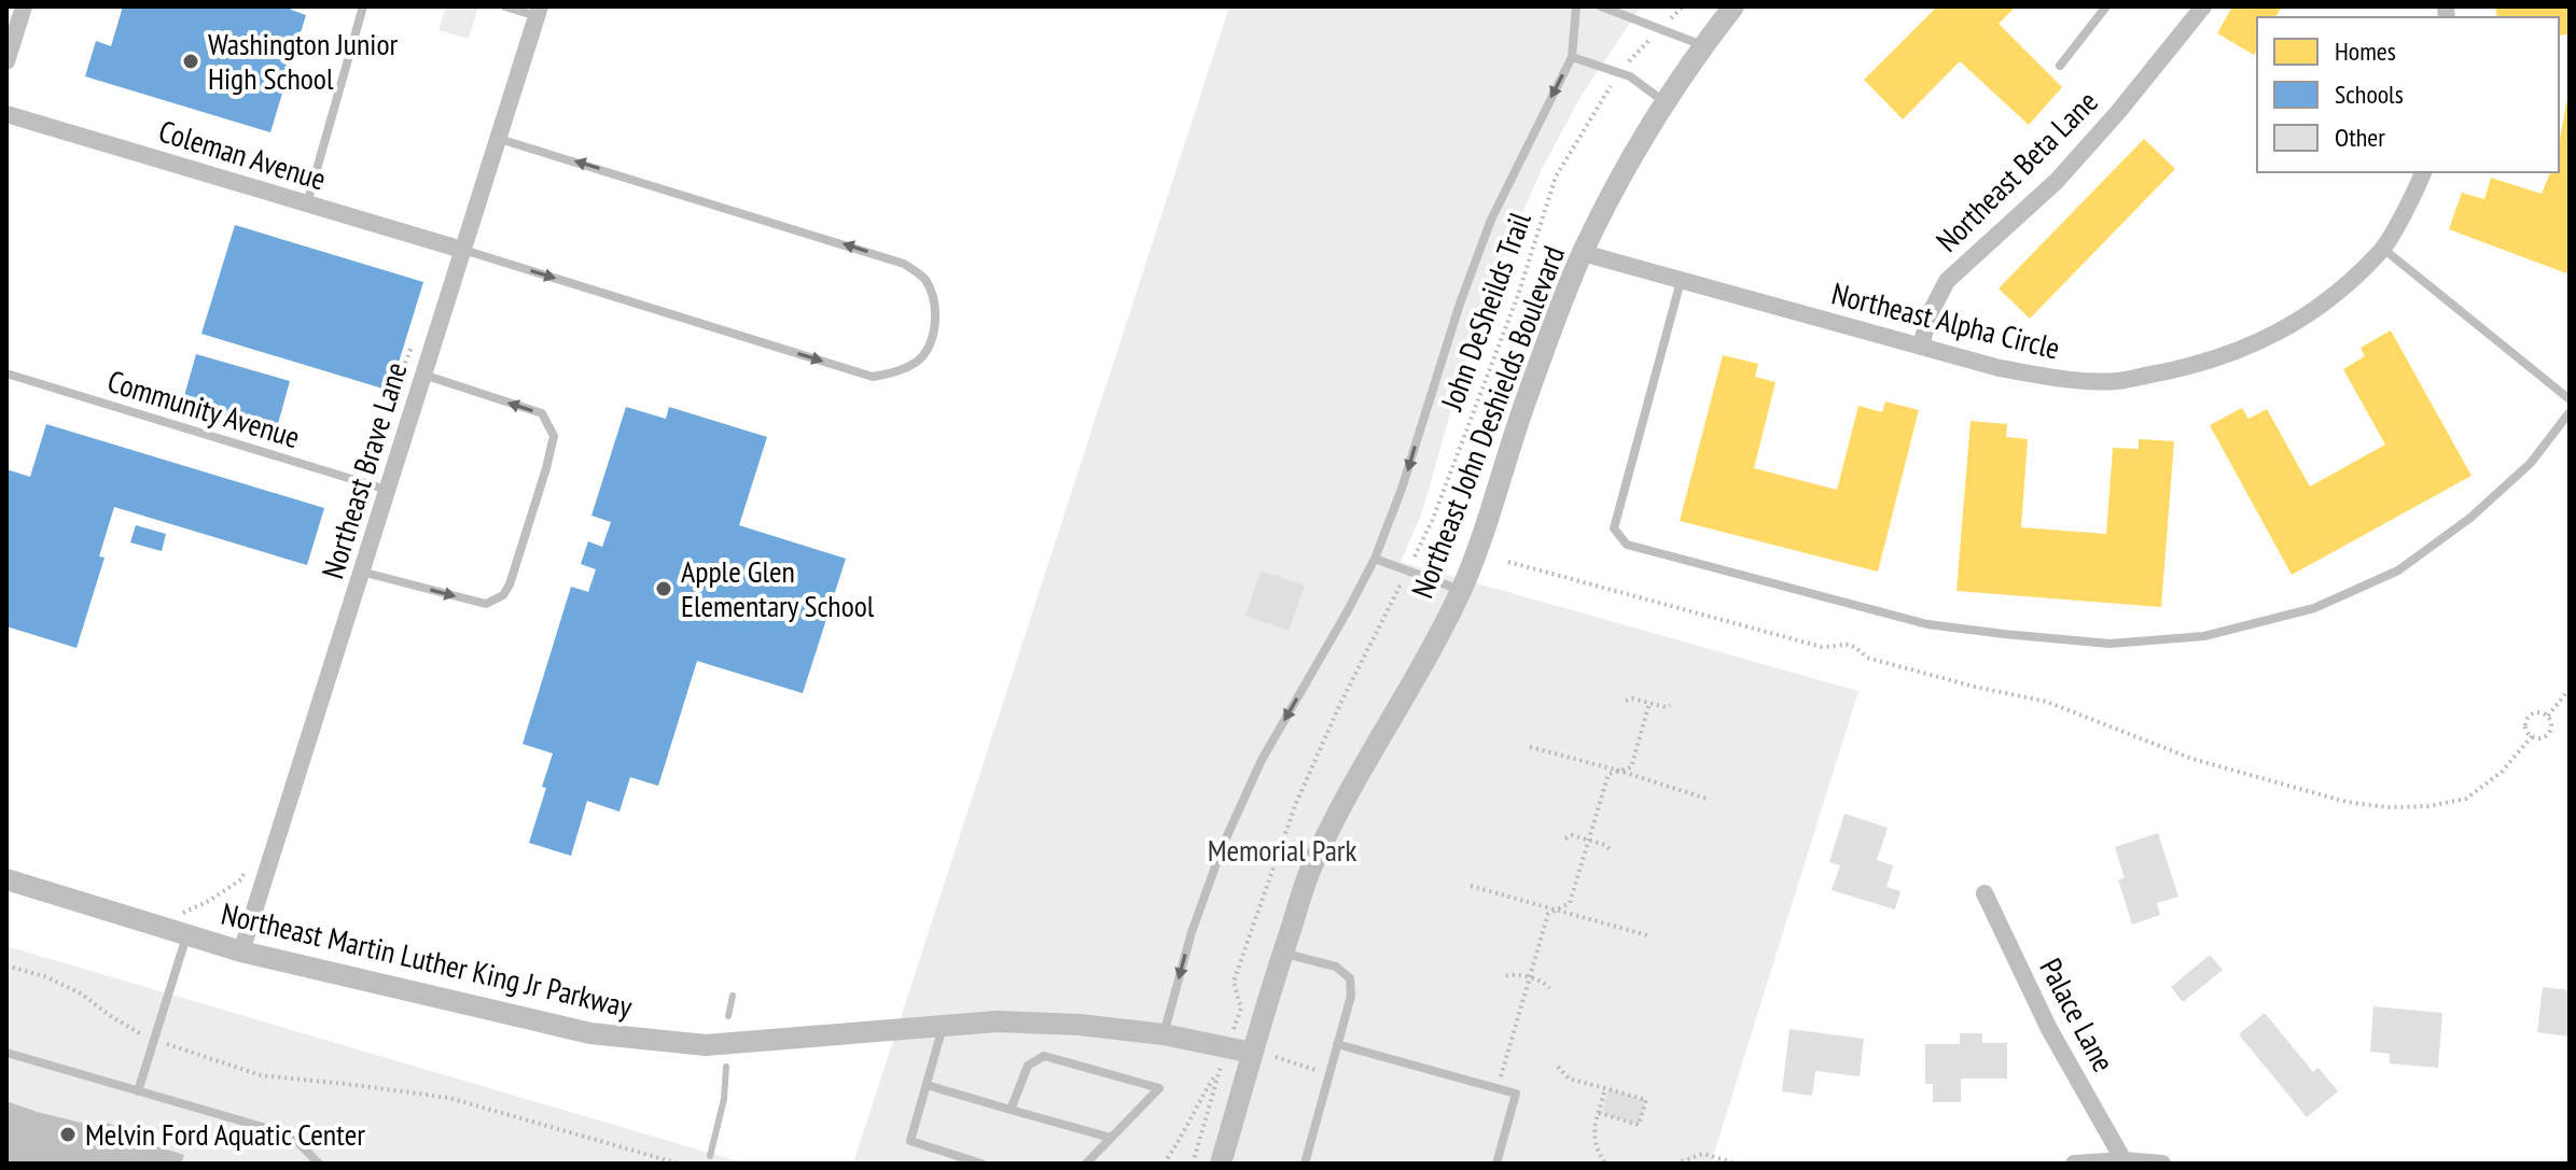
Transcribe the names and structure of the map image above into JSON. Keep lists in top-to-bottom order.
{
  "streets": {
    "street": [
      "Coleman Avenue",
      "Northeast Beta Lane",
      "Northeast Alpha Circle",
      "Northeast John Deshields Boulevard",
      "Northeast Brave Lane",
      "Northeast Martin Luther King Jr Parkway",
      "Palace Lane"
    ],
    "lane": ["Community Avenue"],
    "path": ["John DeSheilds Trail"]
  },
  "crossings": [
    ["Coleman Avenue", "Northeast Brave Lane"],
    ["Northeast Beta Lane", "Northeast Alpha Circle"],
    ["Northeast Alpha Circle", "Northeast John Deshields Boulevard"],
    ["Community Avenue", "Northeast Brave Lane"],
    ["Northeast John Deshields Boulevard", "Northeast Martin Luther King Jr Parkway"],
    ["Northeast Brave Lane", "Northeast Martin Luther King Jr Parkway"]
  ],
  "parks": ["Memorial Park"],
  "places": ["Washington Junior High School", "Apple Glen Elementary School", "Melvin Ford Aquatic Center"],
  "legend": ["Homes", "Schools", "Other"]
}
